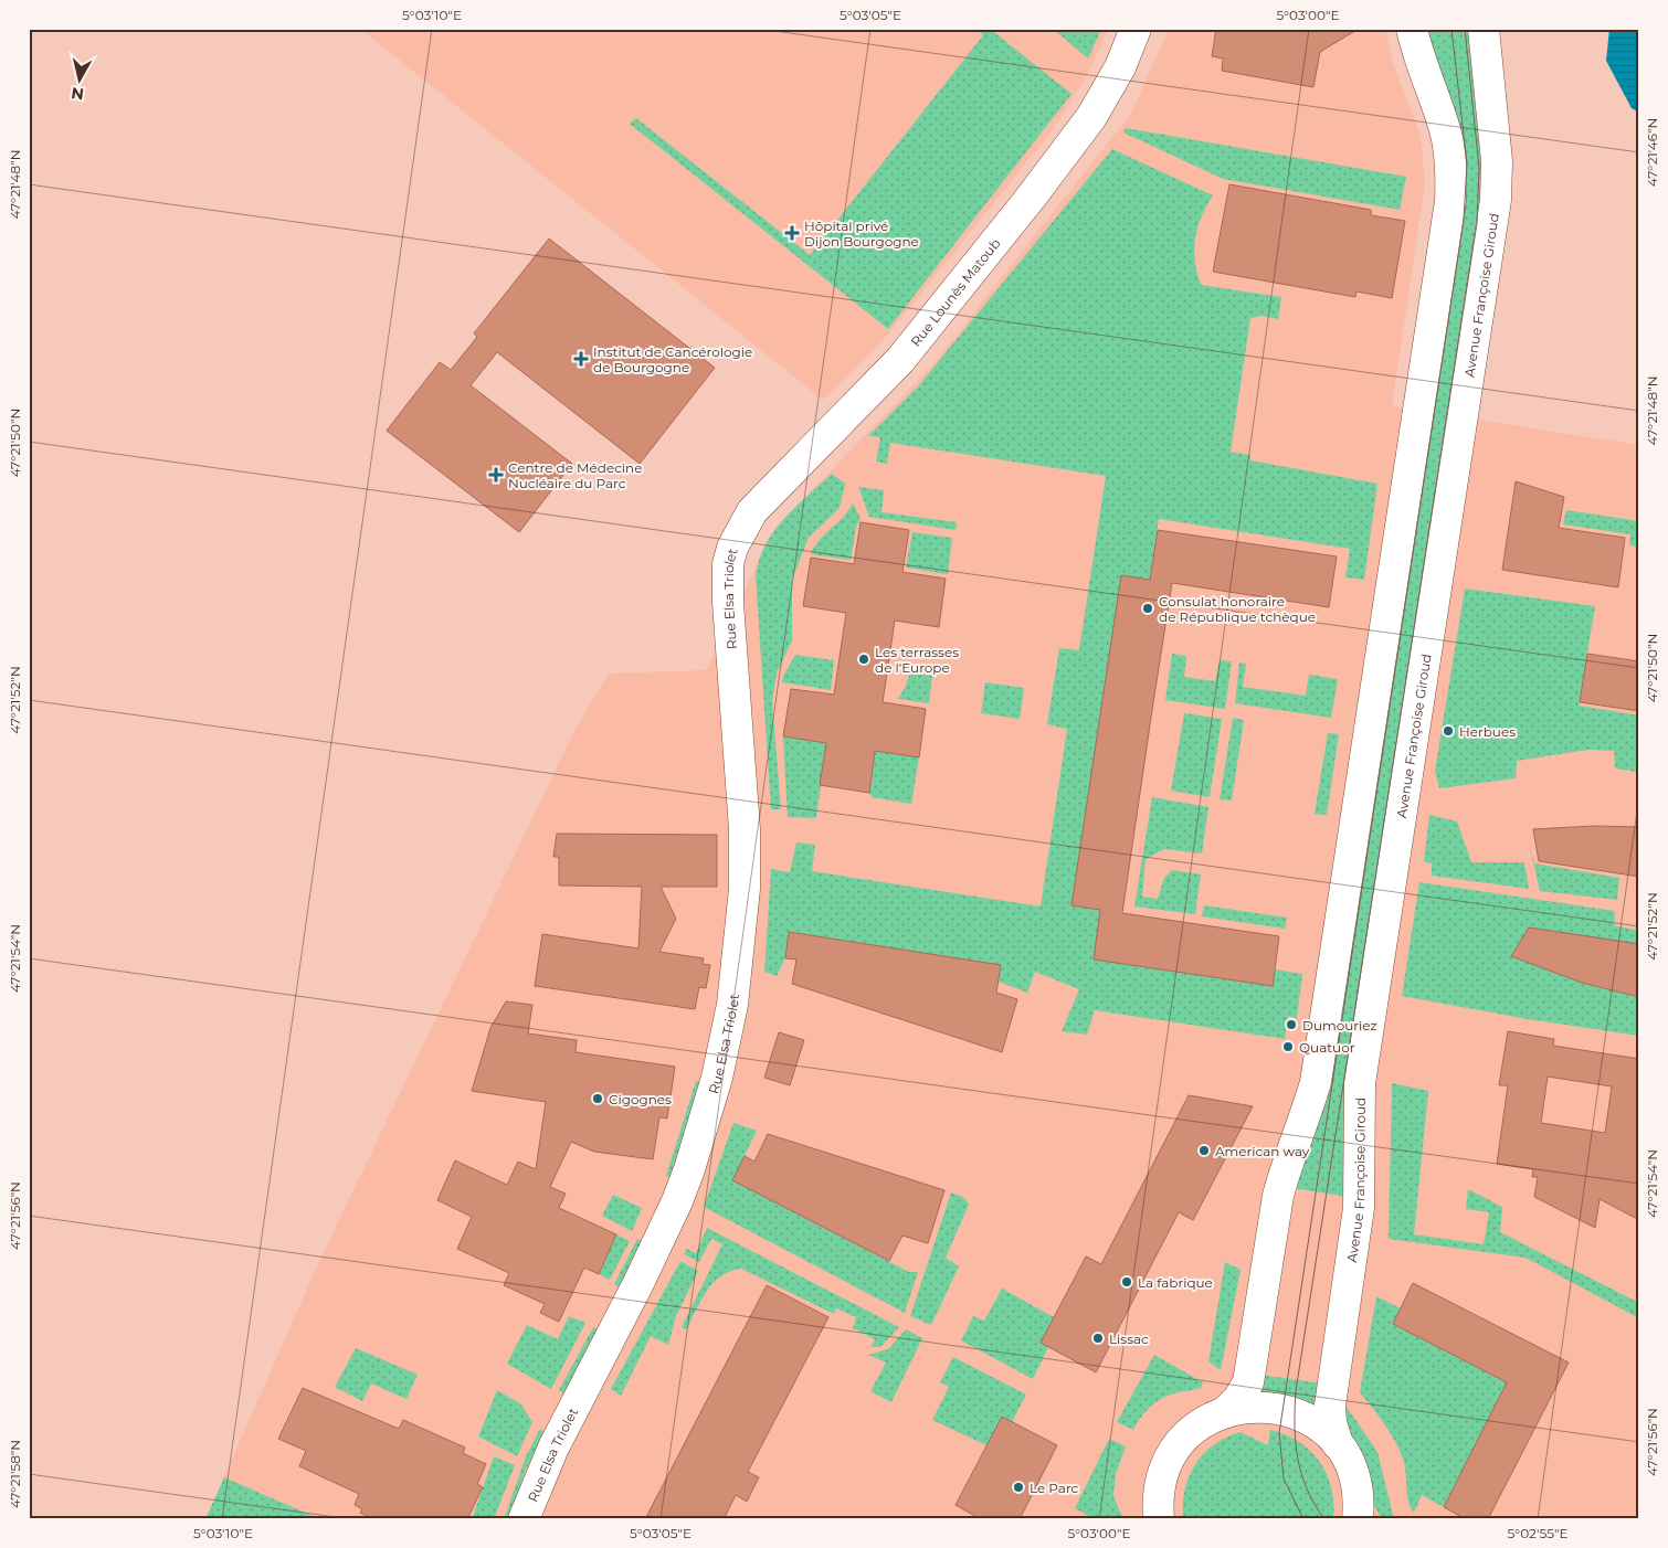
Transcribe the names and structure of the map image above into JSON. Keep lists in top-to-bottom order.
{
  "streets": {
    "street": ["Rue Lounès Matoub", "Avenue Françoise Giroud", "Rue Elsa Triolet"]
  },
  "crossings": [
    ["Rue Lounès Matoub", "Rue Elsa Triolet"]
  ],
  "places": {
    "health": ["Hôpital privé Dijon Bourgogne", "Institut de Cancérologie de Bourgogne", "Centre de Médecine Nucléaire du Parc"],
    "other": [
      "Consulat honoraire de République tchèque",
      "Les terrasses de l'Europe",
      "Herbues",
      "Dumouriez",
      "Quatuor",
      "Cigognes",
      "American way",
      "La fabrique",
      "Lissac",
      "Le Parc"
    ]
  },
  "north": "bottom",
  "coordinates": [
    "5°03'10\"E",
    "5°03'05\"E",
    "5°03'00\"E",
    "47°21'46\"N",
    "47°21'48\"N",
    "47°21'50\"N",
    "47°21'52\"N",
    "47°21'54\"N",
    "47°21'56\"N",
    "47°21'58\"N",
    "5°02'55\"E"
  ]
}
